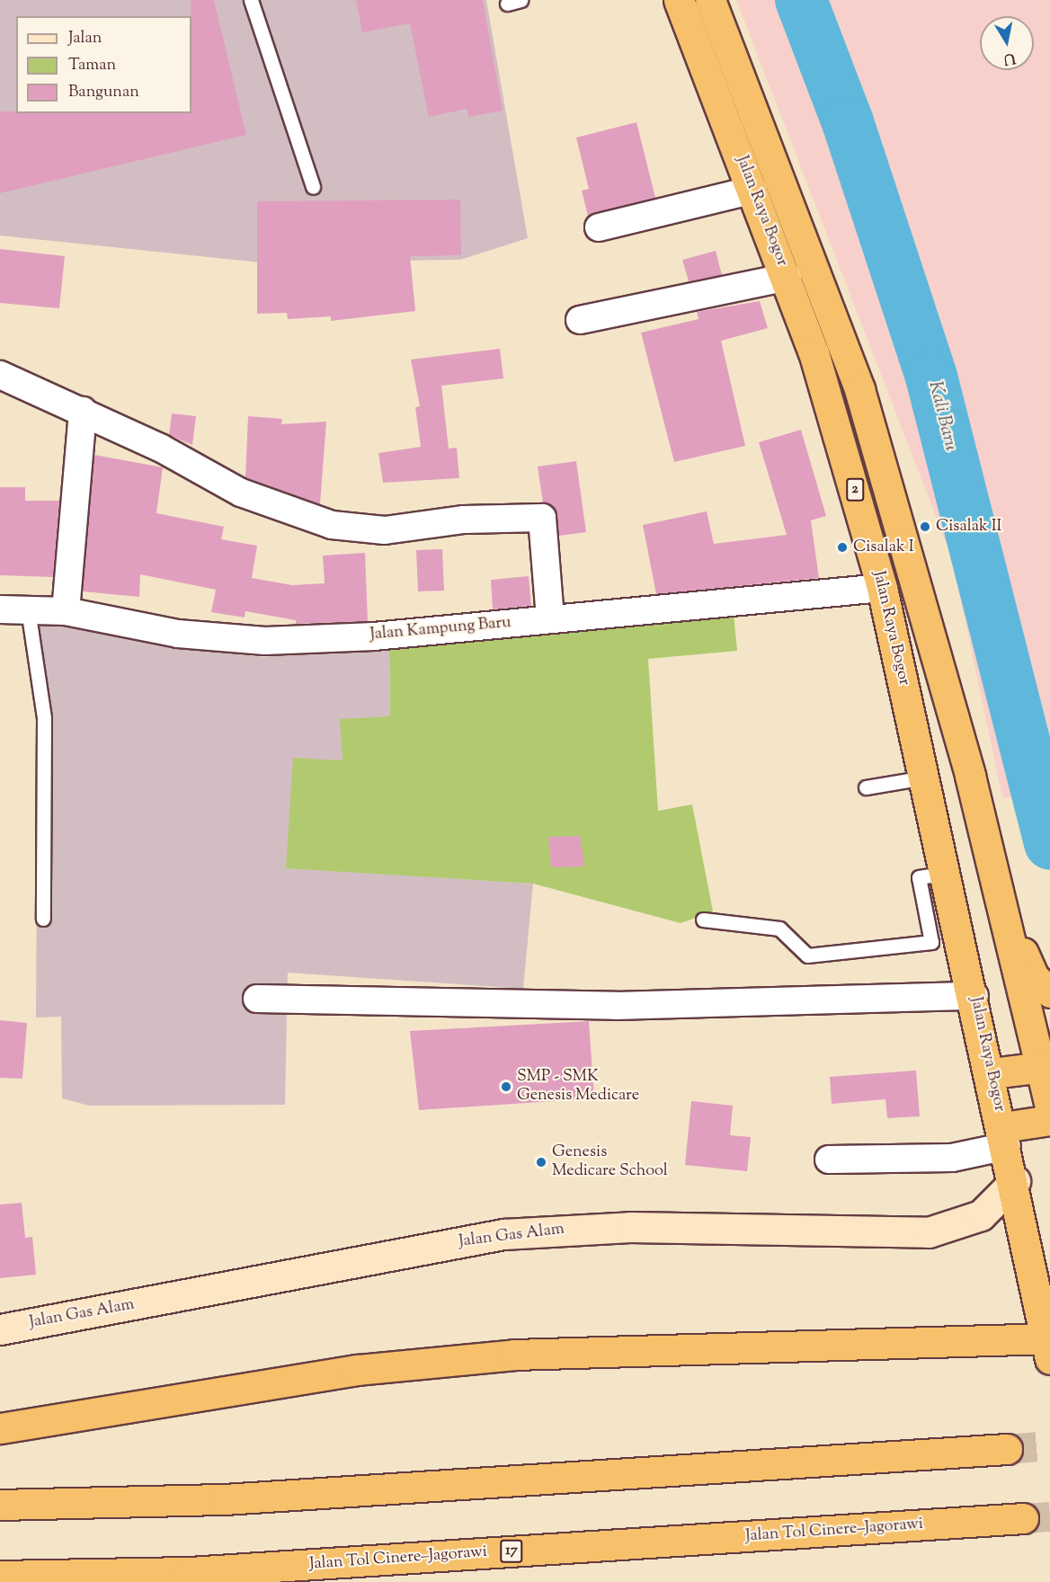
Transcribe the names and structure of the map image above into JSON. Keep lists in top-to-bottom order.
{
  "streets": {
    "highway": [
      "Jalan Raya Bogor",
      "2",
      "Jalan Tol Cinere–Jagorawi",
      "17"
    ],
    "main road": ["Jalan Gas Alam"],
    "street": ["Jalan Kampung Baru"]
  },
  "crossings": [
    ["Jalan Raya Bogor", "Jalan Kampung Baru"],
    ["Jalan Raya Bogor", "Jalan Gas Alam"]
  ],
  "water": ["Kali Baru"],
  "places": [
    "Cisalak II",
    "Cisalak I",
    "SMP - SMK Genesis Medicare",
    "Genesis Medicare School"
  ],
  "legend": ["Jalan", "Taman", "Bangunan"],
  "north": "bottom"
}
